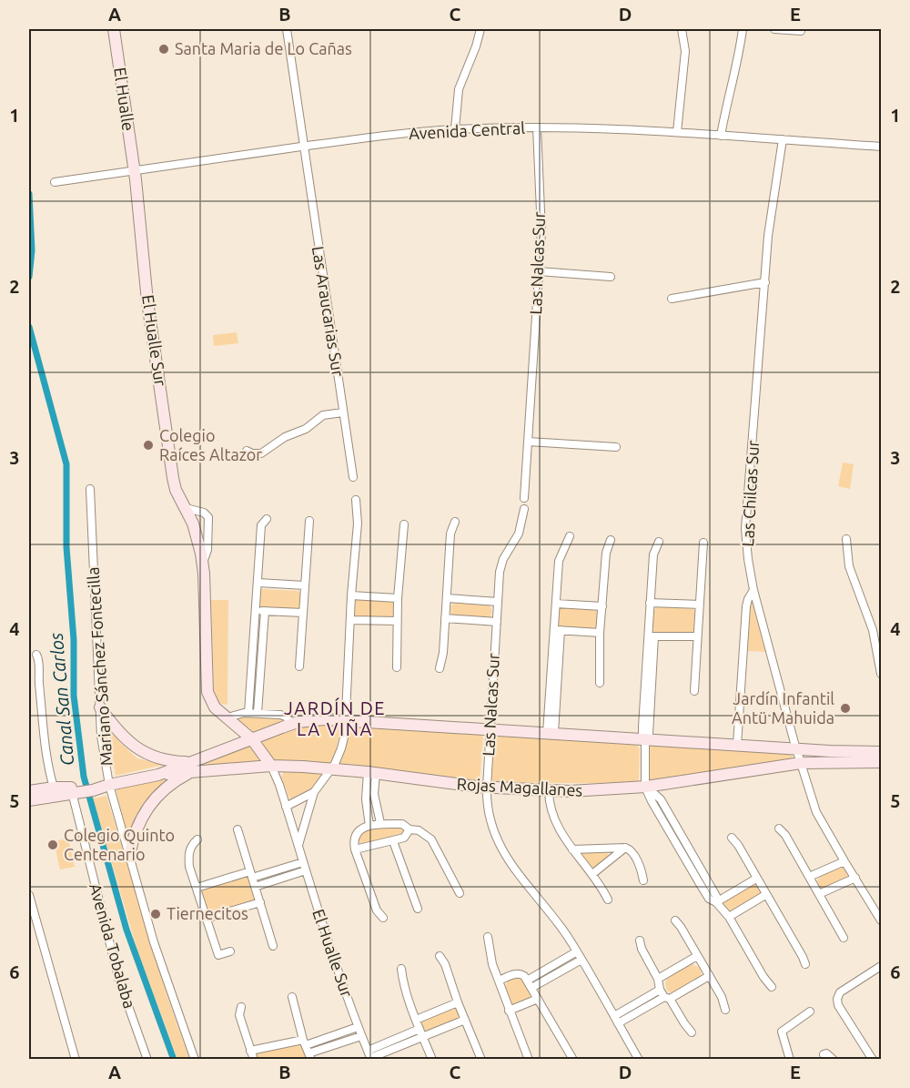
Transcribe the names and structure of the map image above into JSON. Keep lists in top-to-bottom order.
{
  "streets": {
    "street": [
      "El Hualle",
      "Avenida Central",
      "Las Nalcas Sur",
      "Las Araucarias Sur",
      "El Hualle Sur",
      "Las Chilcas Sur",
      "Mariano Sánchez Fontecilla",
      "Rojas Magallanes",
      "Avenida Tobalaba"
    ]
  },
  "crossings": [
    ["El Hualle", "Avenida Central"],
    ["El Hualle", "El Hualle Sur"],
    ["Avenida Central", "Las Nalcas Sur"],
    ["Avenida Central", "Las Araucarias Sur"],
    ["Avenida Central", "El Hualle Sur"],
    ["Avenida Central", "Las Chilcas Sur"],
    ["Las Nalcas Sur", "Rojas Magallanes"],
    ["El Hualle Sur", "Rojas Magallanes"],
    ["Las Chilcas Sur", "Rojas Magallanes"],
    ["Mariano Sánchez Fontecilla", "Rojas Magallanes"],
    ["Rojas Magallanes", "Avenida Tobalaba"]
  ],
  "districts": ["JARDÍN DE LA VIÑA"],
  "water": ["Canal San Carlos"],
  "places": [
    "Santa Maria de Lo Cañas",
    "Colegio Raíces Altazor",
    "Jardín Infantil Antü Mahuida",
    "Colegio Quinto Centenario",
    "Tiernecitos"
  ],
  "grid": {
    "columns": [
      "A",
      "B",
      "C",
      "D",
      "E"
    ],
    "rows": [
      "1",
      "2",
      "3",
      "4",
      "5",
      "6"
    ]
  }
}
